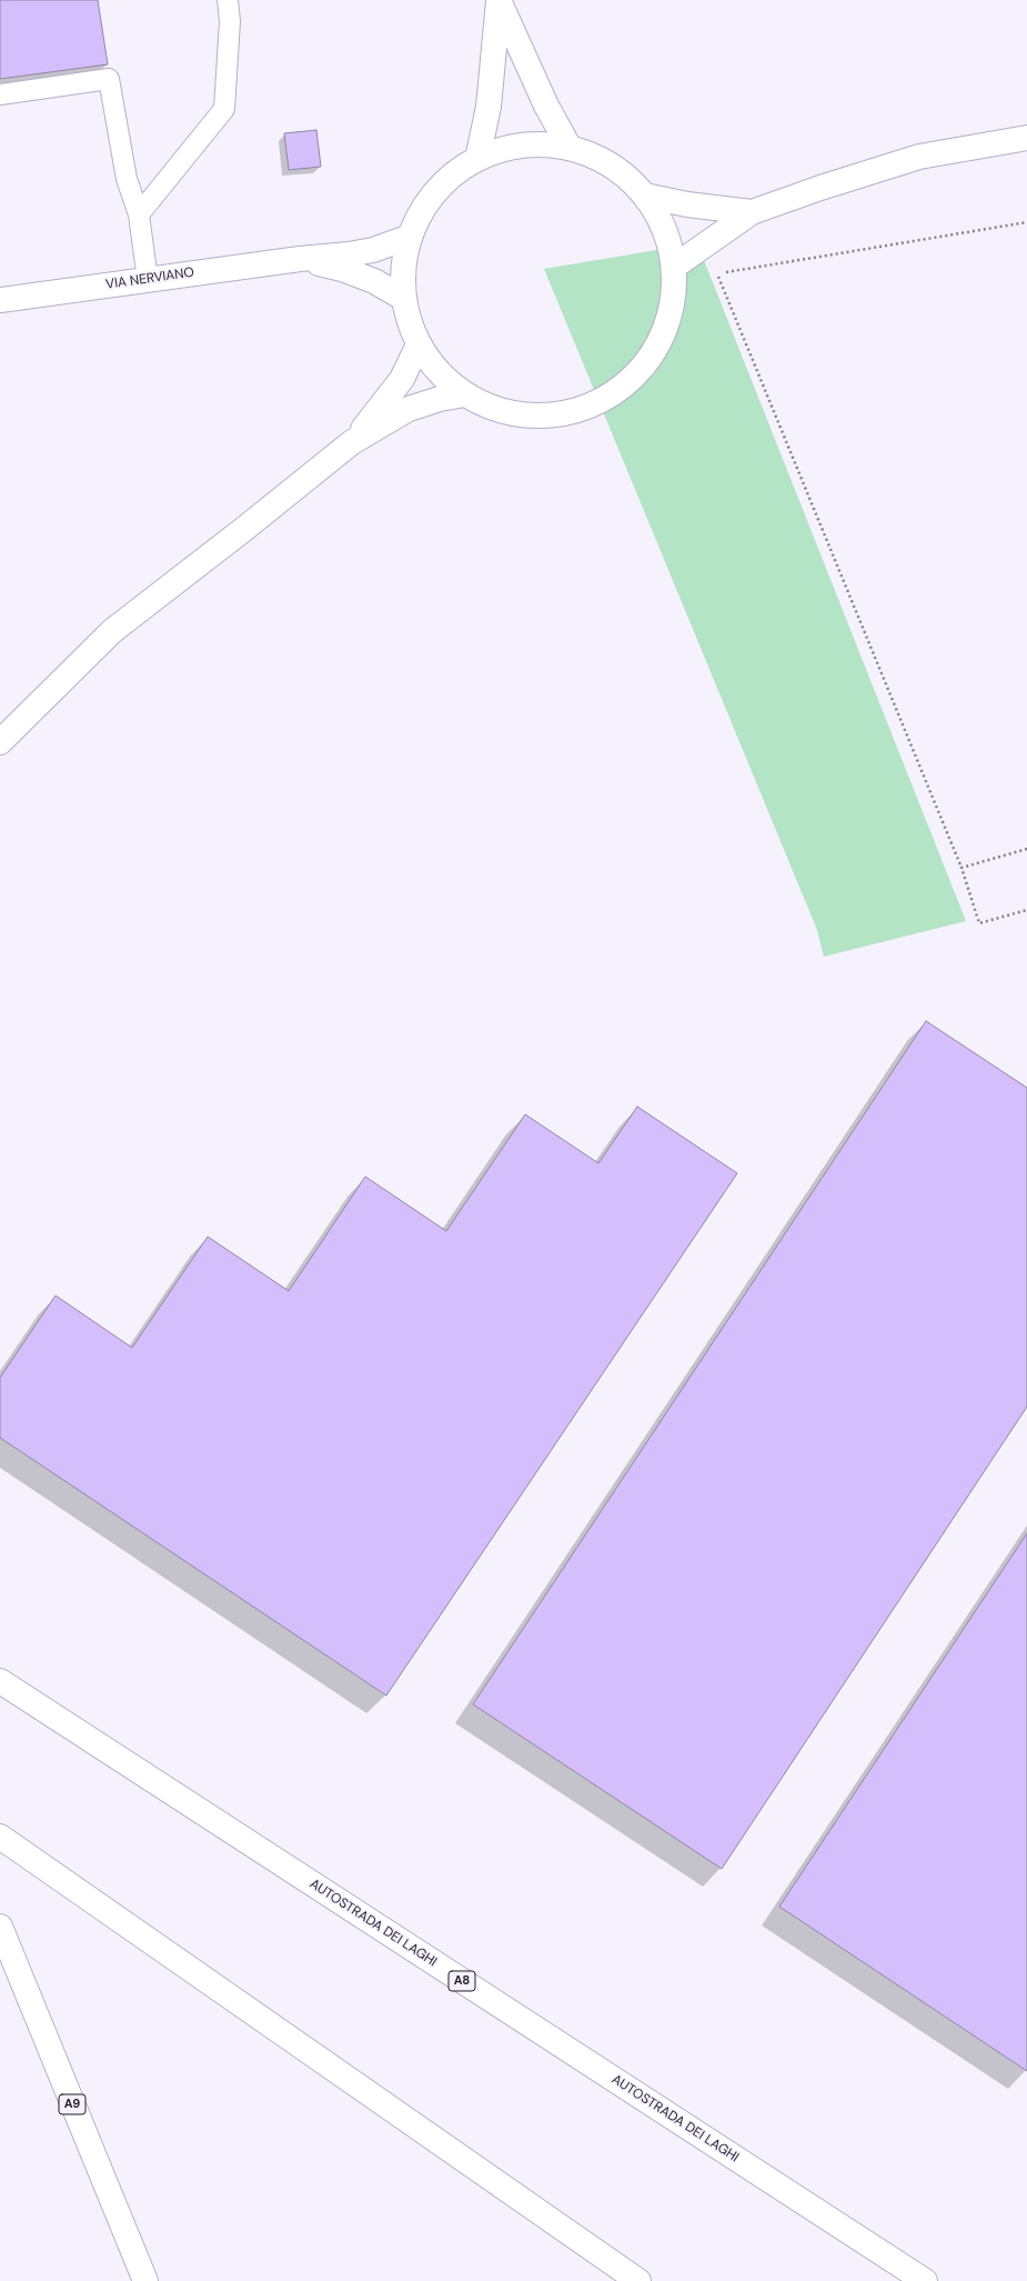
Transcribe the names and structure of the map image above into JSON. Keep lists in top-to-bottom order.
{
  "streets": {
    "main road": [
      "VIA NERVIANO",
      "AUTOSTRADA DEI LAGHI",
      "A8",
      "A9"
    ]
  }
}
